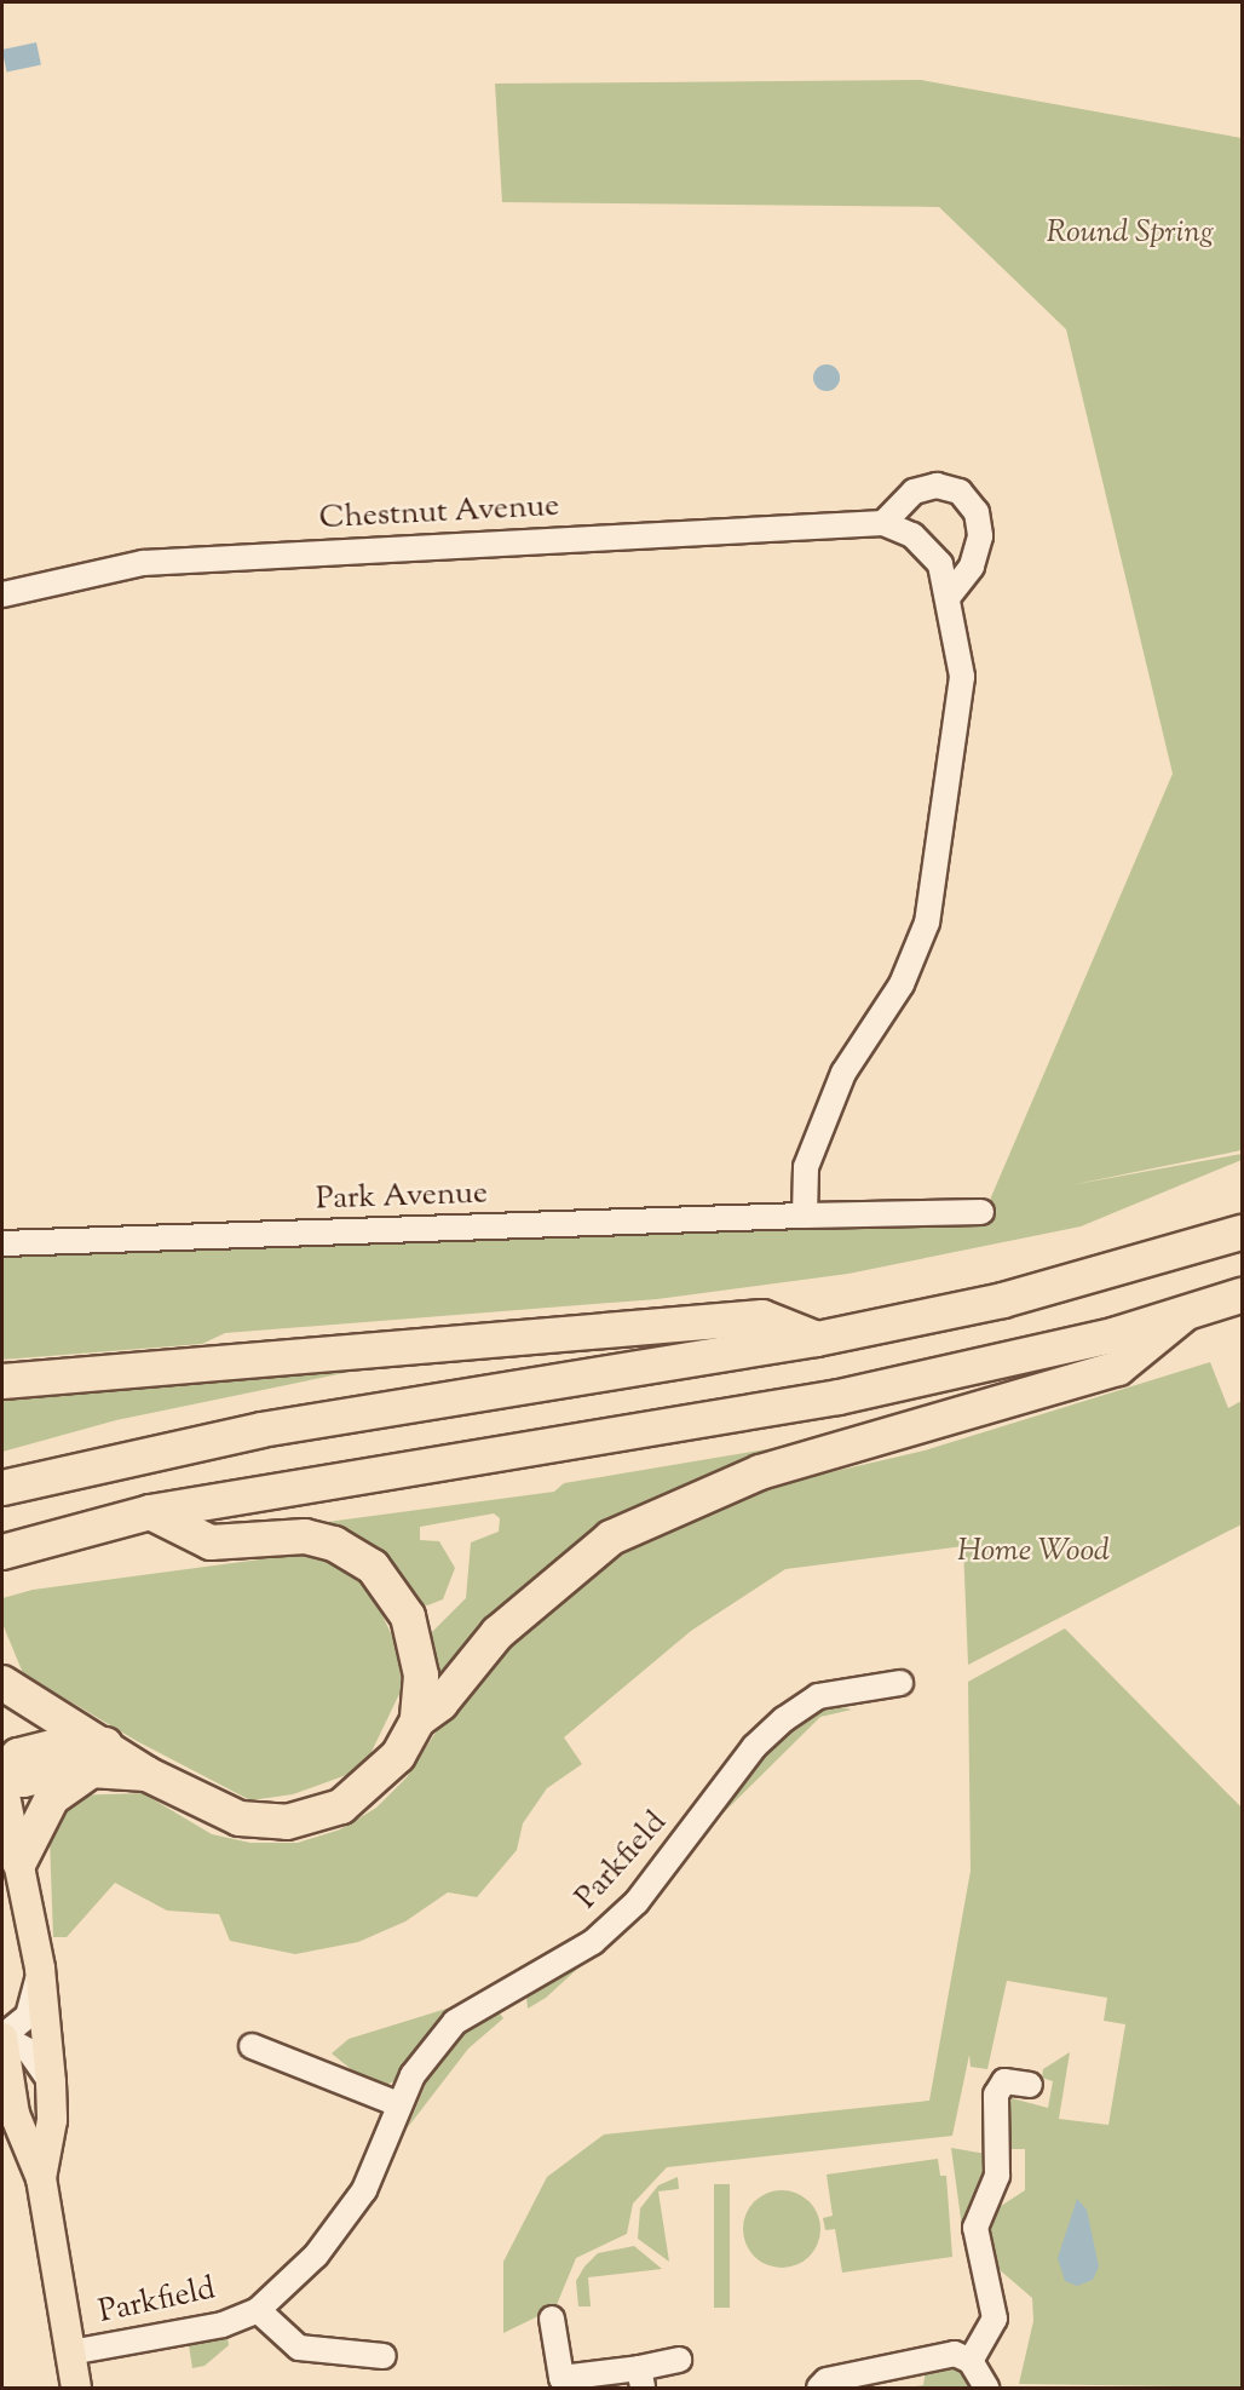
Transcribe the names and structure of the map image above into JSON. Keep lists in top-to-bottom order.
{
  "streets": {
    "street": ["Chestnut Avenue", "Park Avenue", "Parkfield"]
  },
  "crossings": [
    ["Chestnut Avenue", "Park Avenue"]
  ],
  "parks": ["Round Spring", "Home Wood"]
}
